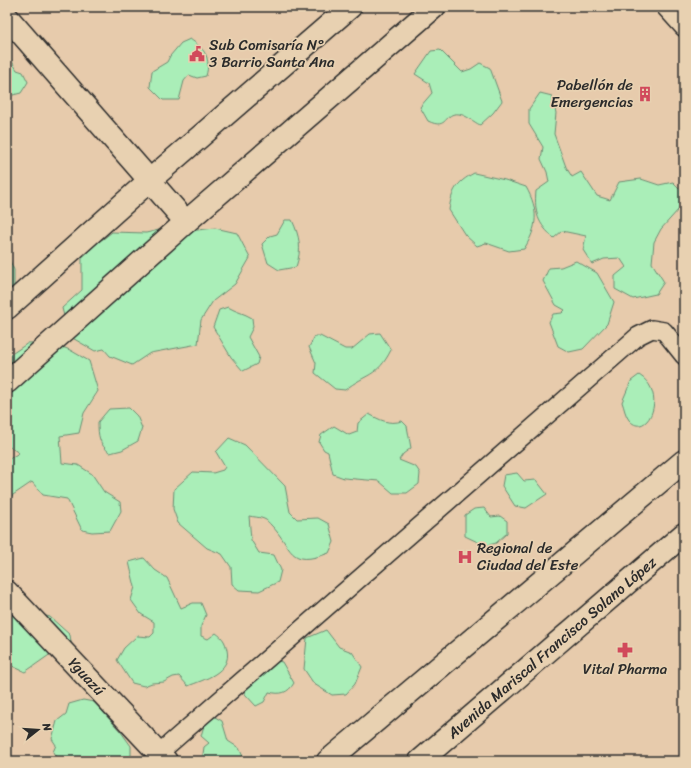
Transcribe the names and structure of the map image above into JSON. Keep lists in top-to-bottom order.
{
  "streets": {
    "street": ["Avenida Mariscal Francisco Solano López", "Yguazú"]
  },
  "places": {
    "public building": ["Sub Comisaría N° 3 Barrio Santa Ana"],
    "building": ["Pabellón de Emergencias"],
    "hospital": ["Regional de Ciudad del Este"],
    "pharmacy": ["Vital Pharma"]
  },
  "north": "right"
}
